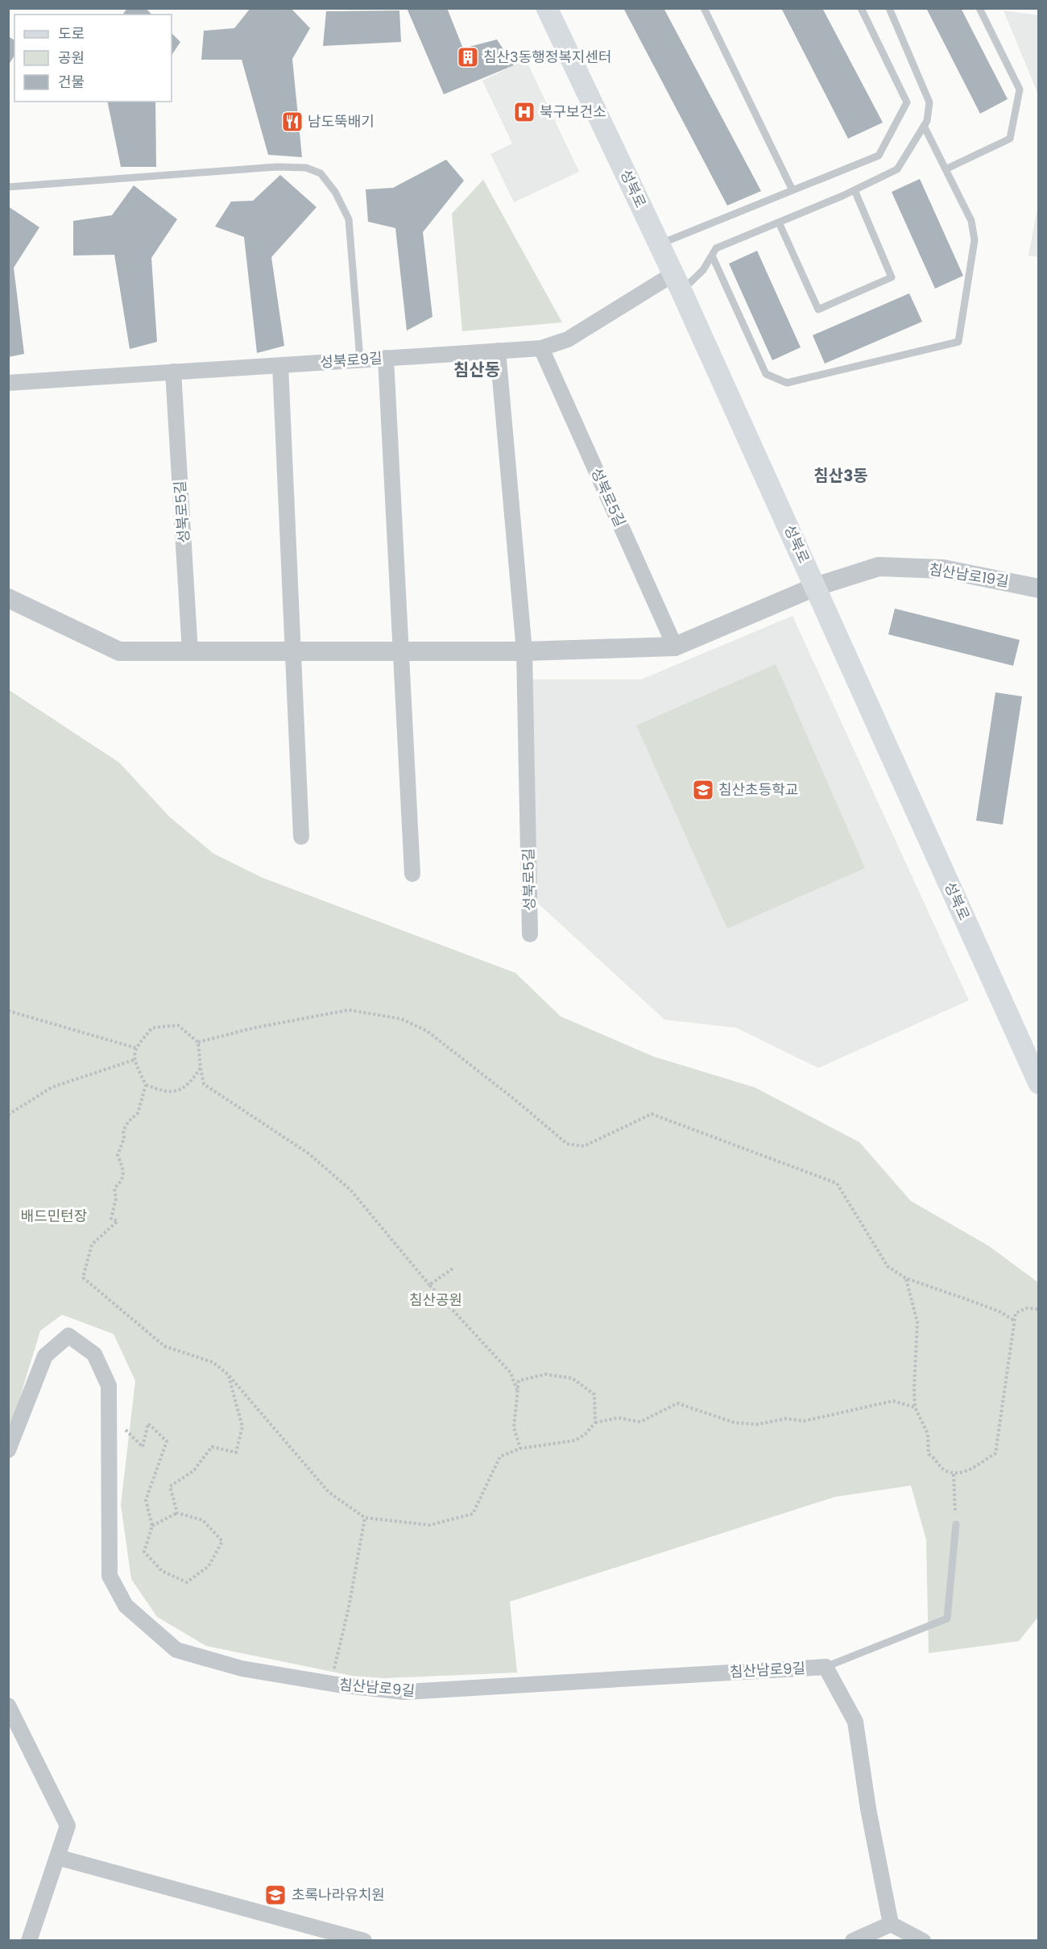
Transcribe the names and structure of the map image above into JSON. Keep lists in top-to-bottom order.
{
  "streets": {
    "main road": ["성북로"],
    "street": [
      "성북로9길",
      "성북로5길",
      "침산남로19길",
      "침산남로9길"
    ]
  },
  "crossings": [
    ["성북로", "성북로9길"],
    ["성북로", "침산남로19길"],
    ["성북로9길", "성북로5길"]
  ],
  "districts": ["침산동", "침산3동"],
  "parks": ["배드민턴장", "침산공원"],
  "places": {
    "building": ["침산3동행정복지센터"],
    "hospital": ["북구보건소"],
    "restaurant": ["남도뚝배기"],
    "school or university": ["침산초등학교", "초록나라유치원"]
  },
  "legend": ["도로", "공원", "건물"]
}
